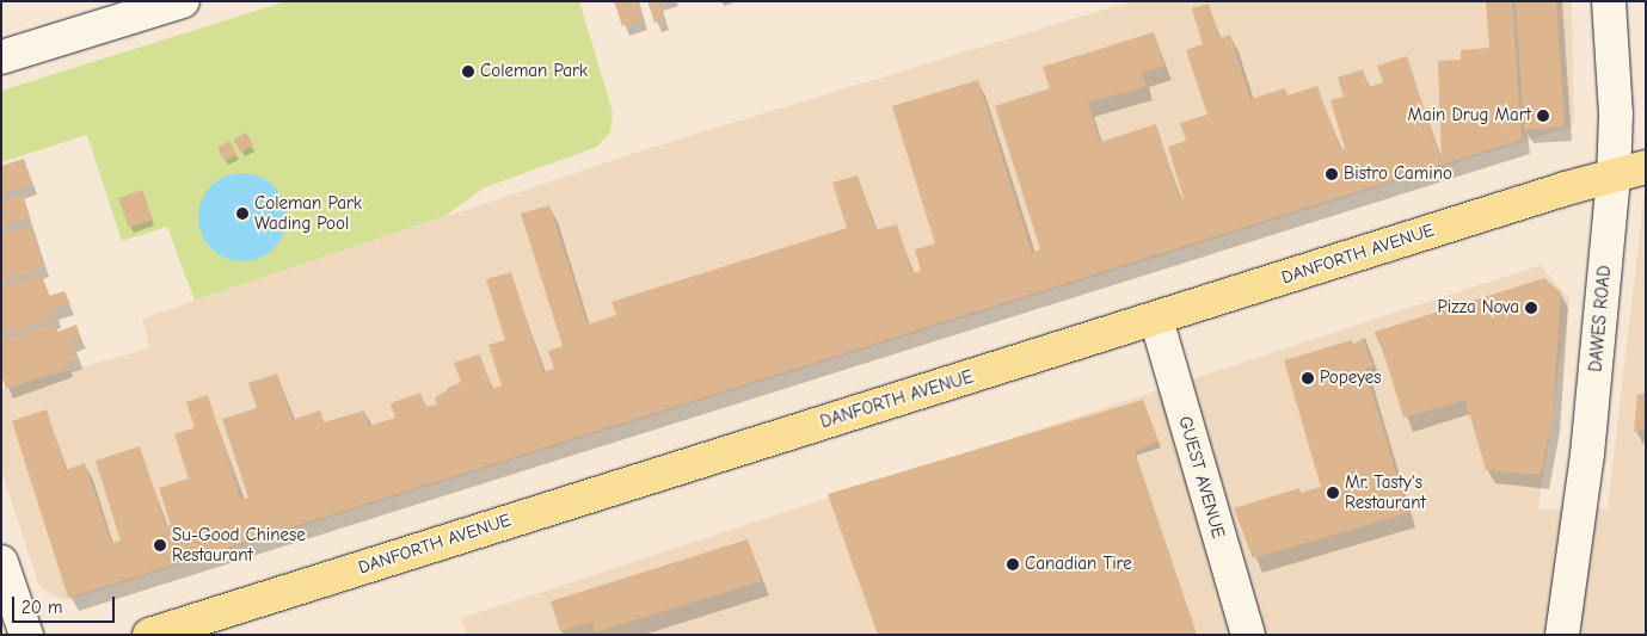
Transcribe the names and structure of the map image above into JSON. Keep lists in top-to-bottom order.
{
  "streets": {
    "main road": ["DANFORTH AVENUE"],
    "street": ["DAWES ROAD", "GUEST AVENUE"]
  },
  "crossings": [
    ["DANFORTH AVENUE", "DAWES ROAD"],
    ["DANFORTH AVENUE", "GUEST AVENUE"]
  ],
  "places": [
    "Coleman Park",
    "Main Drug Mart",
    "Bistro Camino",
    "Coleman Park Wading Pool",
    "Pizza Nova",
    "Popeyes",
    "Mr. Tasty's Restaurant",
    "Su-Good Chinese Restaurant",
    "Canadian Tire"
  ],
  "scale_bar": "20 m"
}
